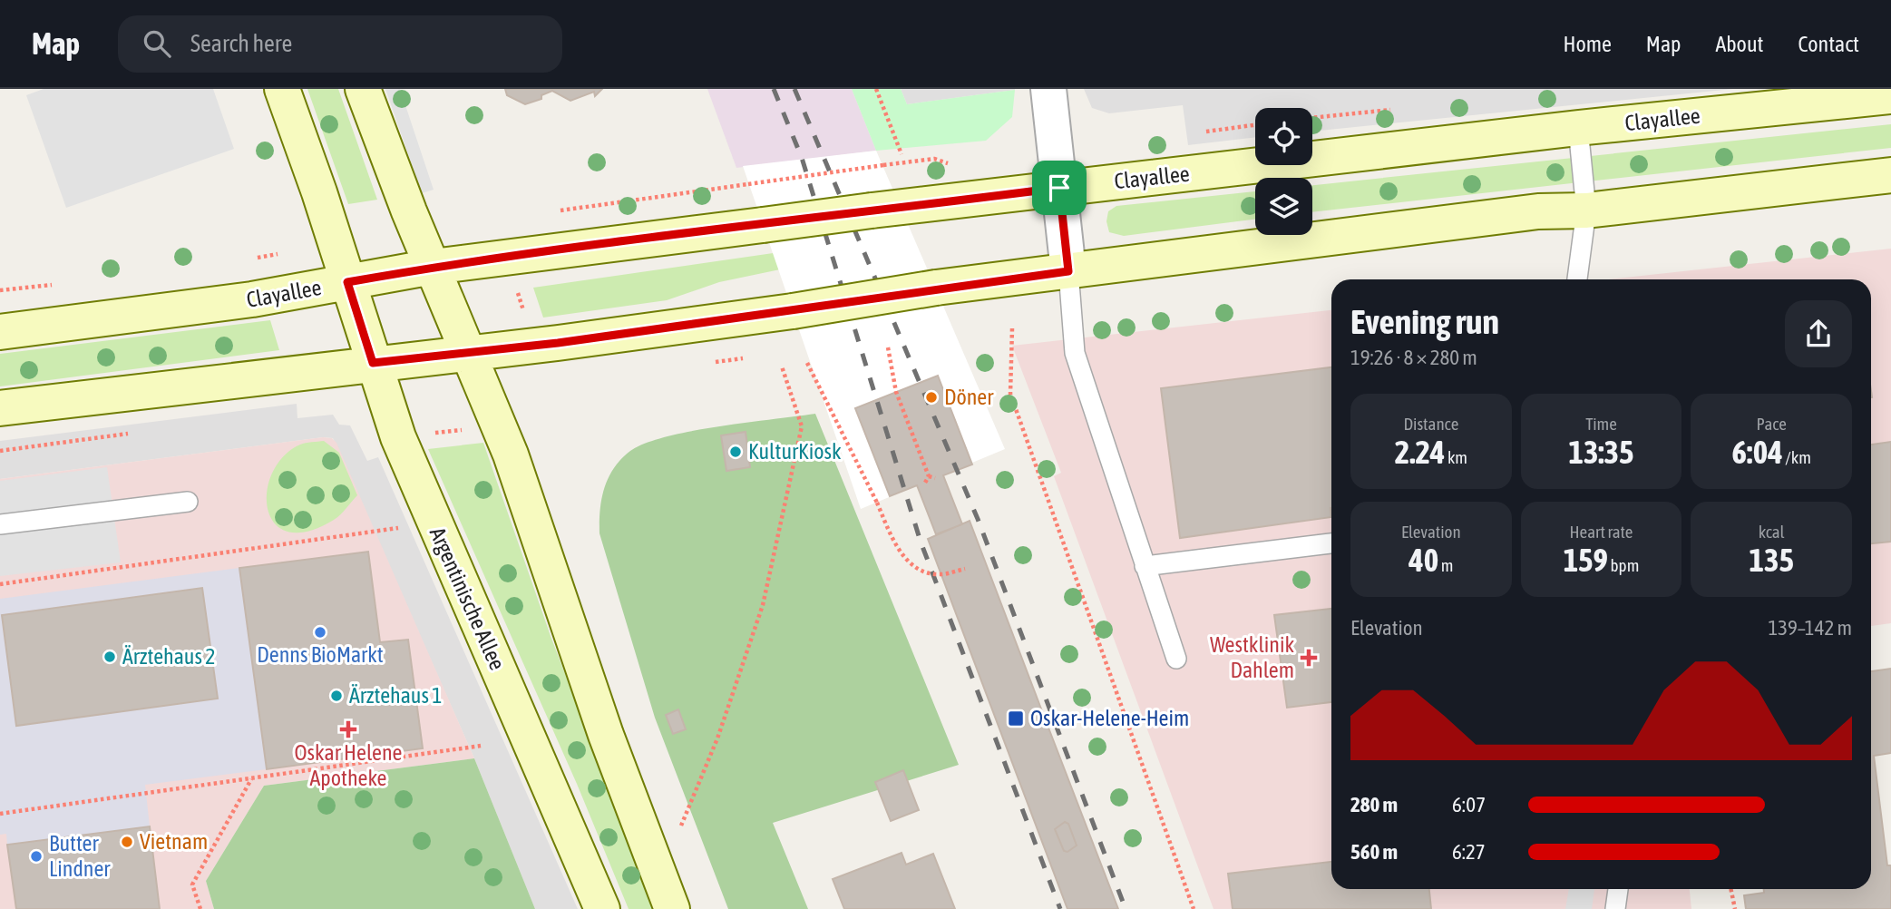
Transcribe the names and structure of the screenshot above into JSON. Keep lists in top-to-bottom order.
{
  "streets": {
    "main road": ["Clayallee", "Argentinische Allee"]
  },
  "crossings": [
    ["Clayallee", "Argentinische Allee"]
  ],
  "places": {
    "other": [
      "Döner",
      "KulturKiosk",
      "Denns BioMarkt",
      "Ärztehaus 2",
      "Ärztehaus 1",
      "Vietnam",
      "Butter Lindner"
    ],
    "health": ["Westklinik Dahlem", "Oskar Helene Apotheke"],
    "transit": ["Oskar-Helene-Heim"]
  },
  "page": {
    "header": "Map",
    "search": "Search here",
    "nav": [
      "Home",
      "Map",
      "About",
      "Contact"
    ],
    "heading": ["Evening run", "19:26 · 8 × 280 m"],
    "stats": [
      ["Distance", "2.24 km"],
      ["Time", "13:35"],
      ["Pace", "6:04 /km"],
      ["Elevation", "40 m"],
      ["Heart rate", "159 bpm"],
      ["kcal", "135"]
    ],
    "chart": ["Elevation", "139–142 m"],
    "list": [
      {
        "name": "280 m",
        "note": "6:07"
      },
      {
        "name": "560 m",
        "note": "6:27"
      }
    ]
  }
}
